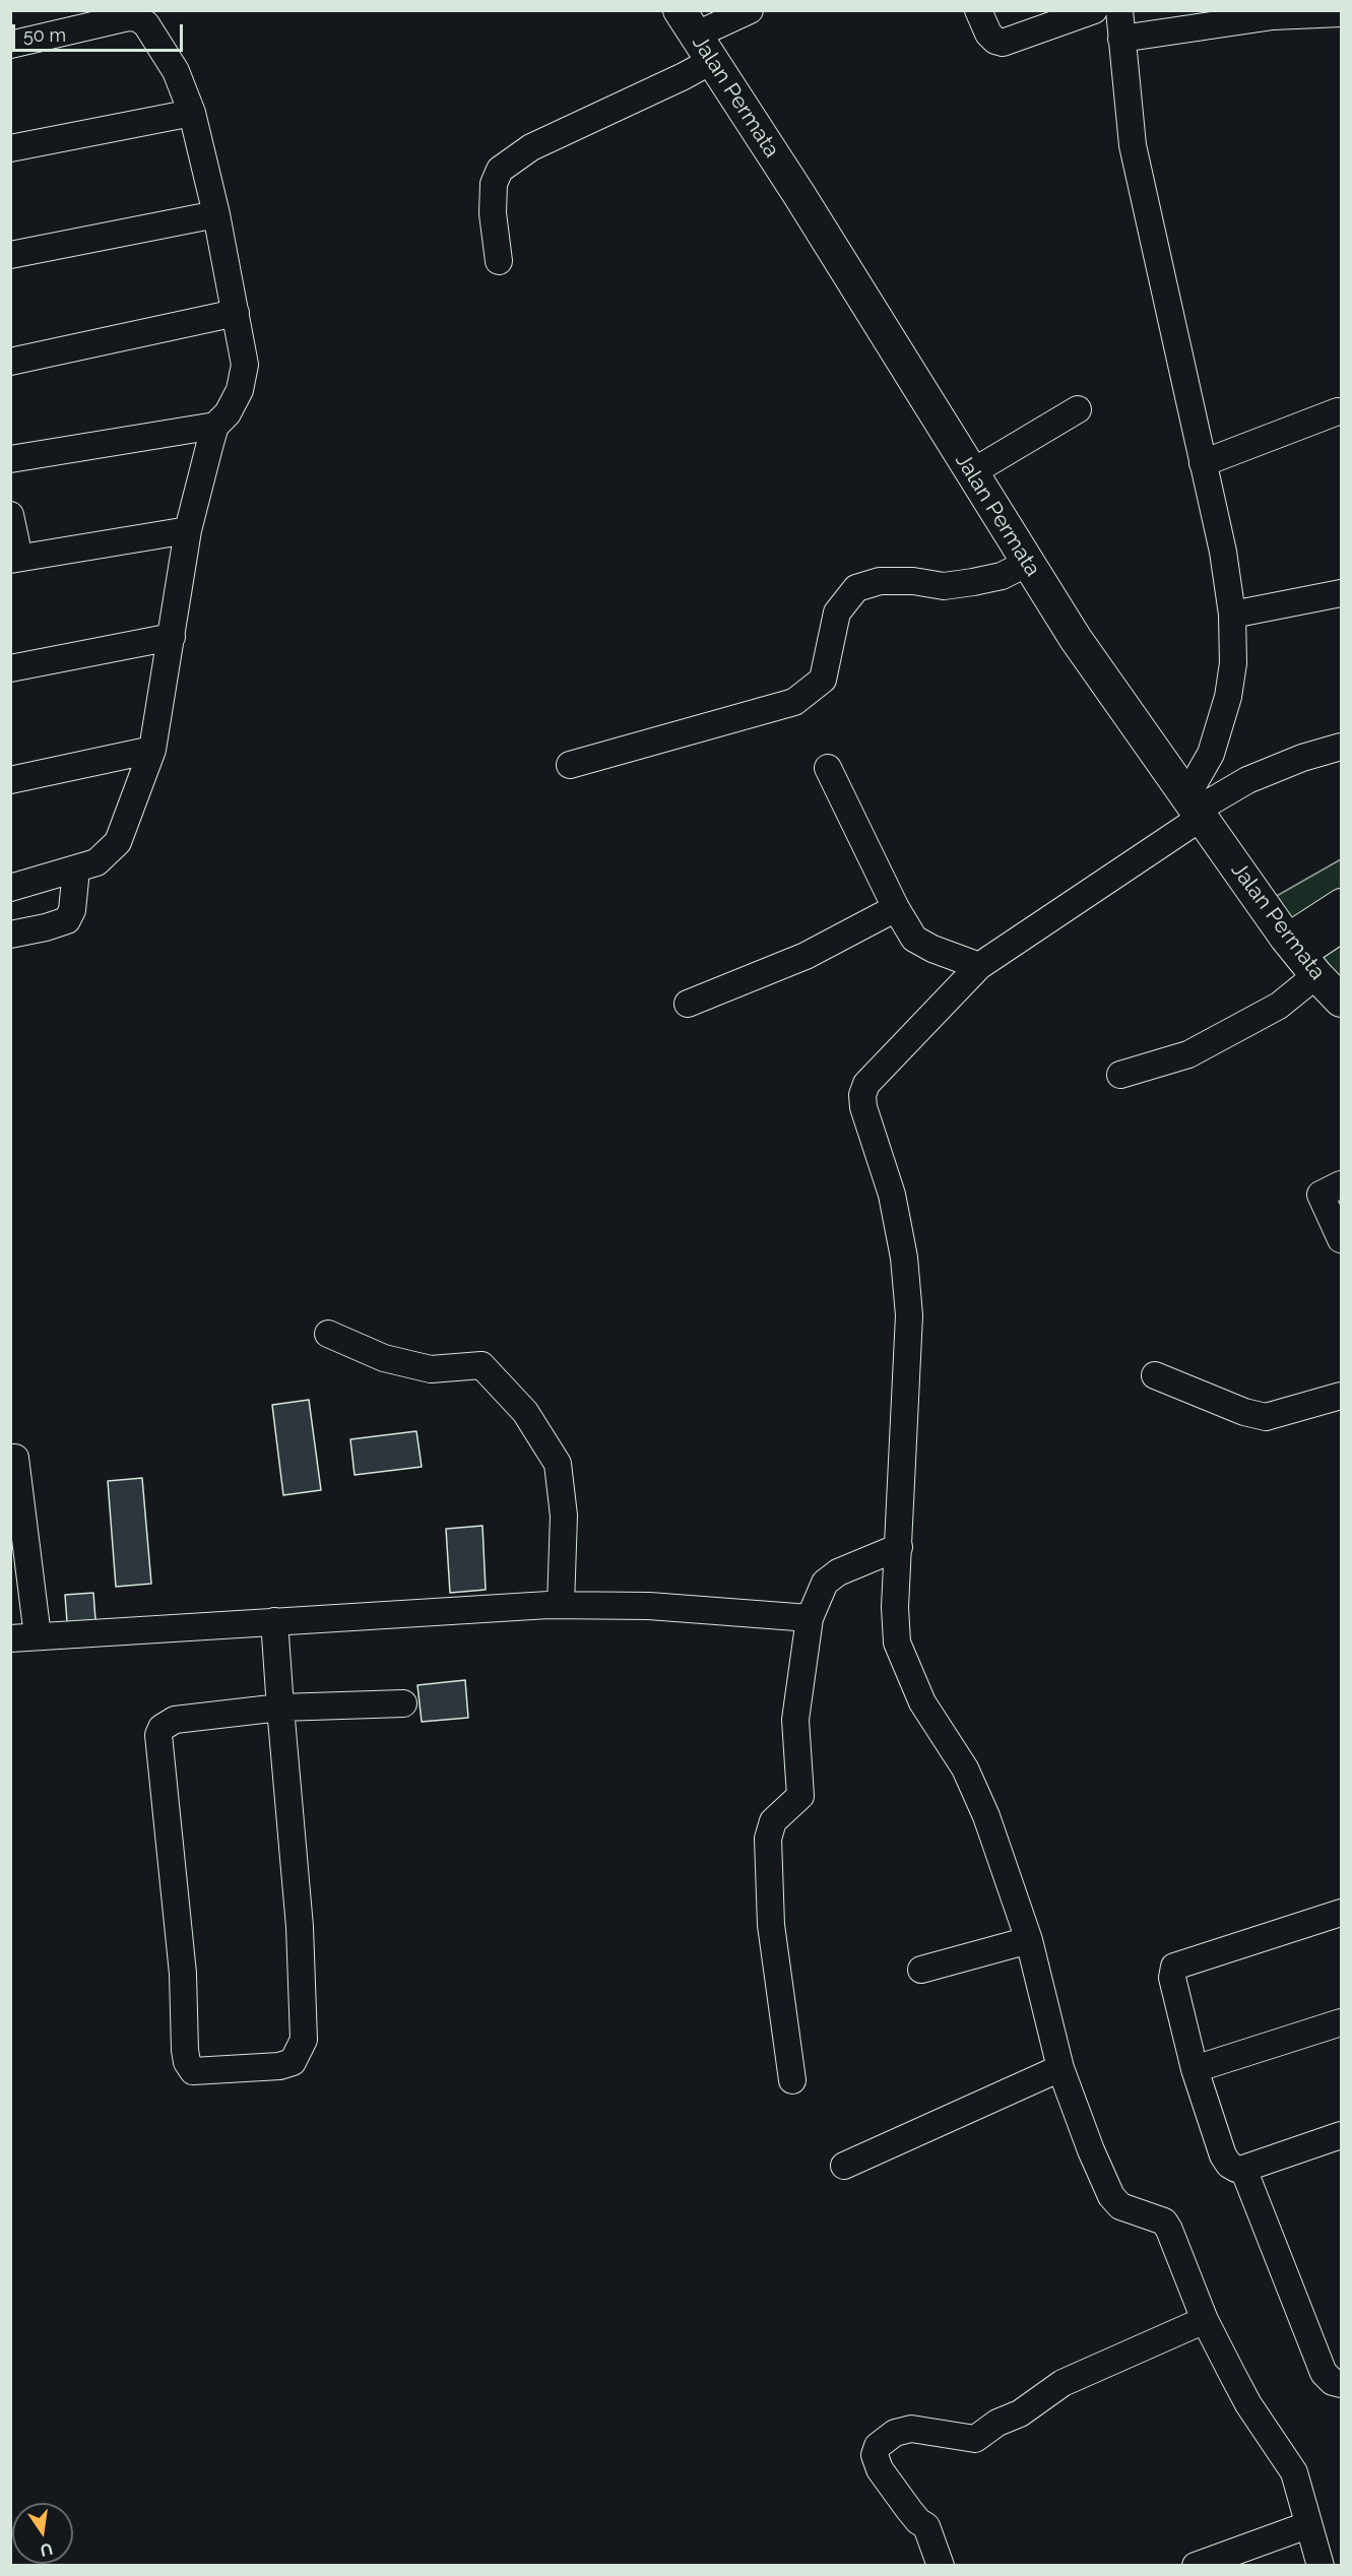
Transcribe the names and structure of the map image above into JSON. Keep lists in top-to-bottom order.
{
  "streets": {
    "main road": ["Jalan Permata"]
  },
  "scale_bar": "50 m",
  "north": "bottom"
}
